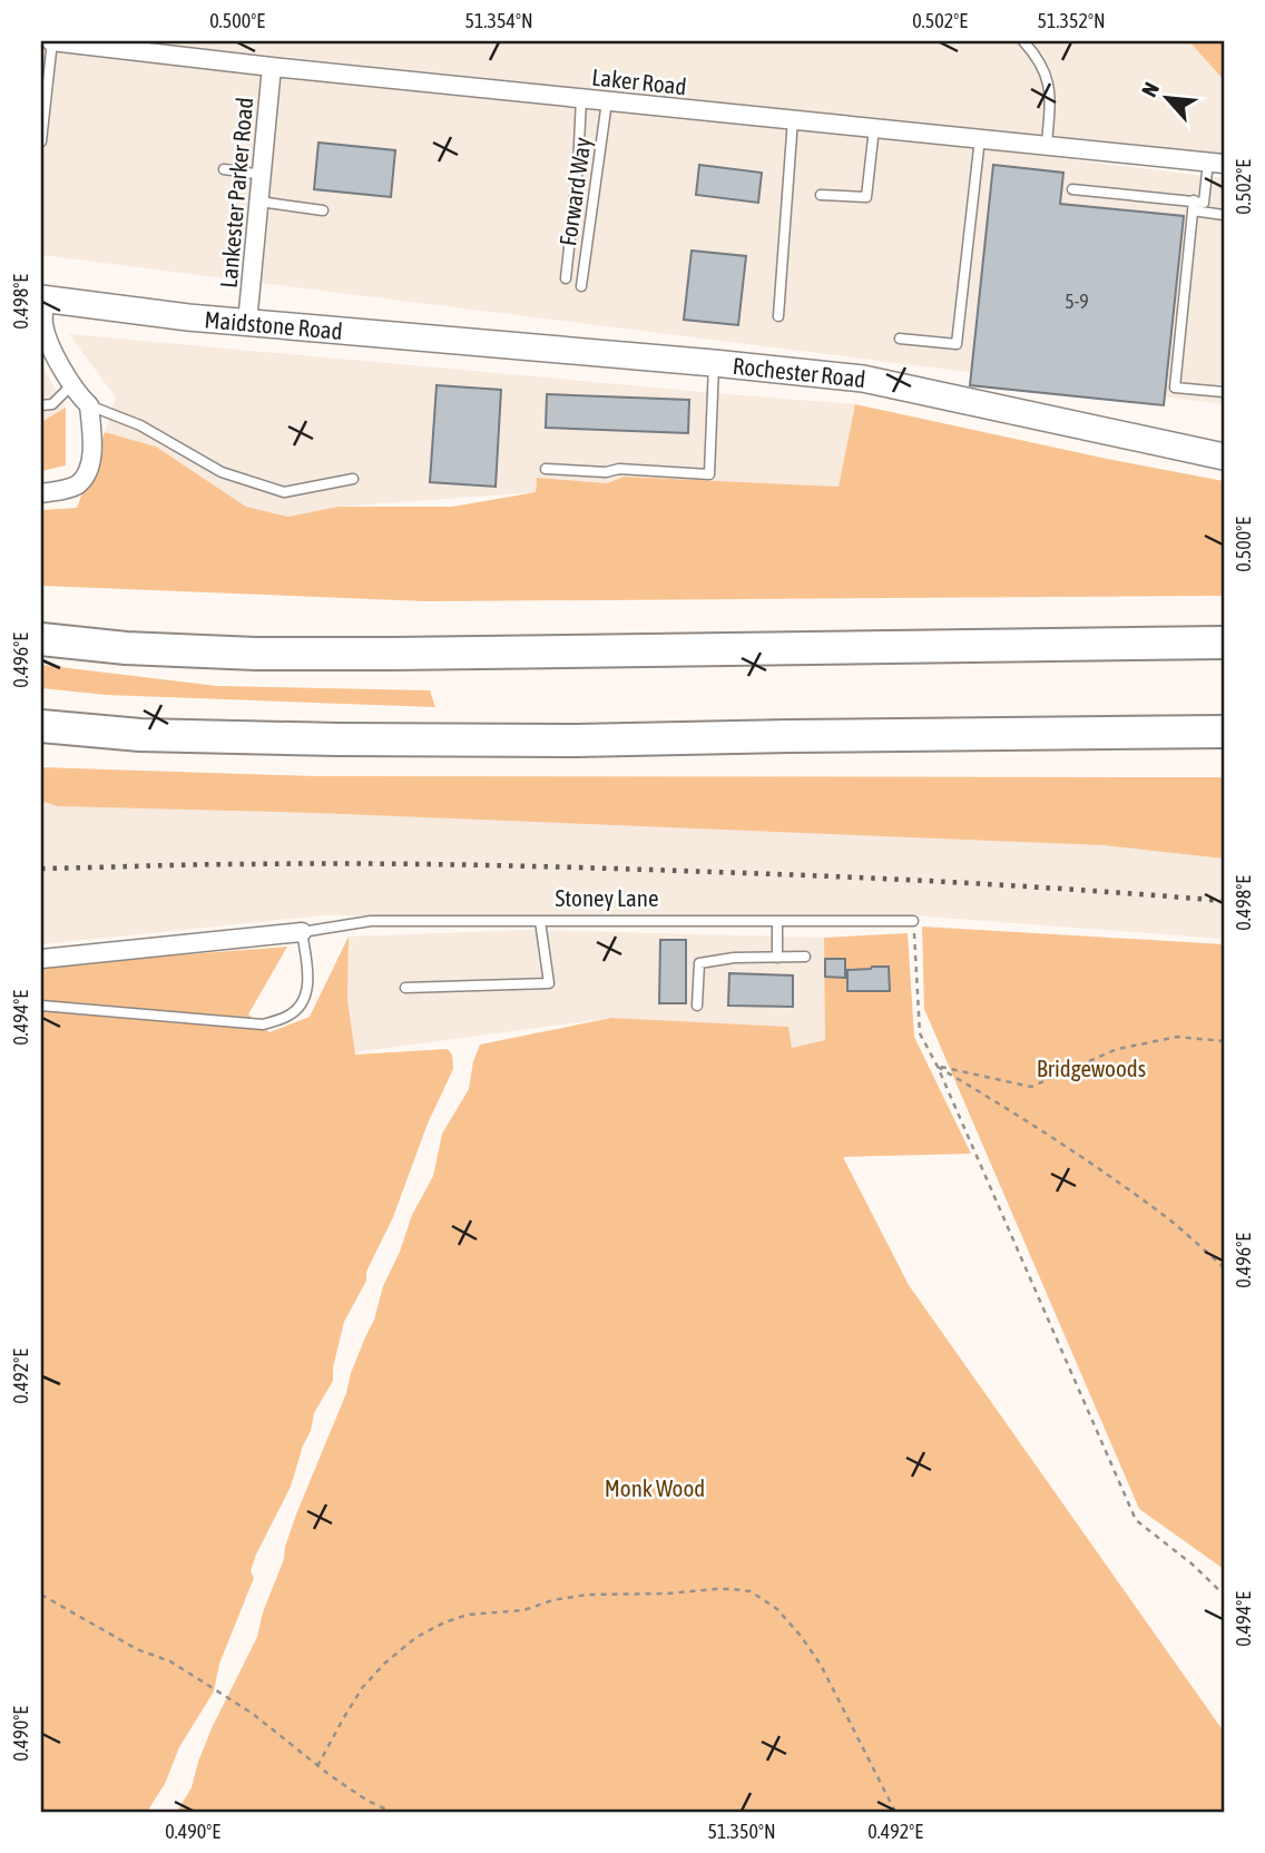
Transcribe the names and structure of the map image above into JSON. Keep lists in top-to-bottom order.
{
  "streets": {
    "main road": ["Maidstone Road", "Rochester Road"],
    "street": ["Laker Road", "Lankester Parker Road", "Stoney Lane"],
    "lane": ["Forward Way"]
  },
  "crossings": [
    ["Laker Road", "Forward Way"],
    ["Laker Road", "Lankester Parker Road"],
    ["Lankester Parker Road", "Maidstone Road"],
    ["Maidstone Road", "Rochester Road"]
  ],
  "parks": ["Bridgewoods", "Monk Wood"],
  "house_numbers": ["5-9"],
  "north": "top left",
  "coordinates": [
    "0.500°E",
    "51.354°N",
    "0.502°E",
    "51.352°N",
    "0.498°E",
    "0.496°E",
    "0.494°E",
    "0.492°E",
    "0.490°E",
    "51.350°N"
  ]
}
